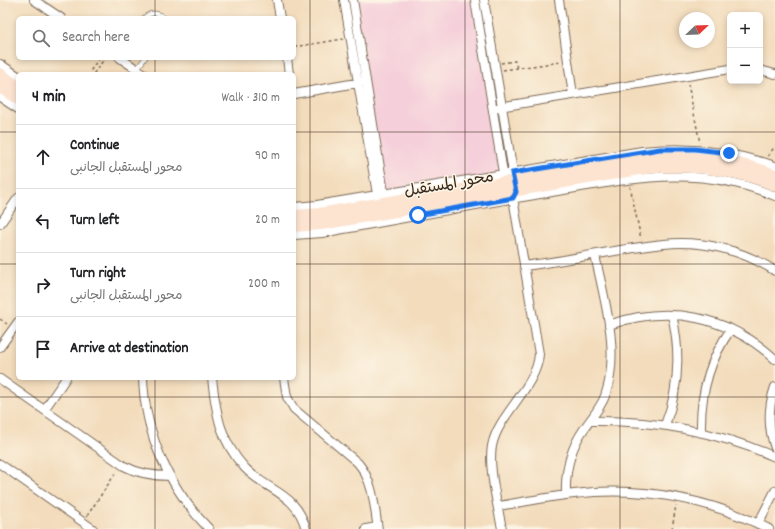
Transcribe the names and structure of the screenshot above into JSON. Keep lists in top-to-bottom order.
{
  "streets": {
    "street": ["محور المستقبل"]
  },
  "north": "top right",
  "page": {
    "map_buttons": ["+", "−"],
    "search": "Search here",
    "heading": ["4 min", "Walk · 310 m"],
    "list": [
      ["Continue", "محور المستقبل الجانبى", "90 m"],
      ["Turn left", "20 m"],
      ["Turn right", "محور المستقبل الجانبى", "200 m"],
      "Arrive at destination"
    ]
  }
}
